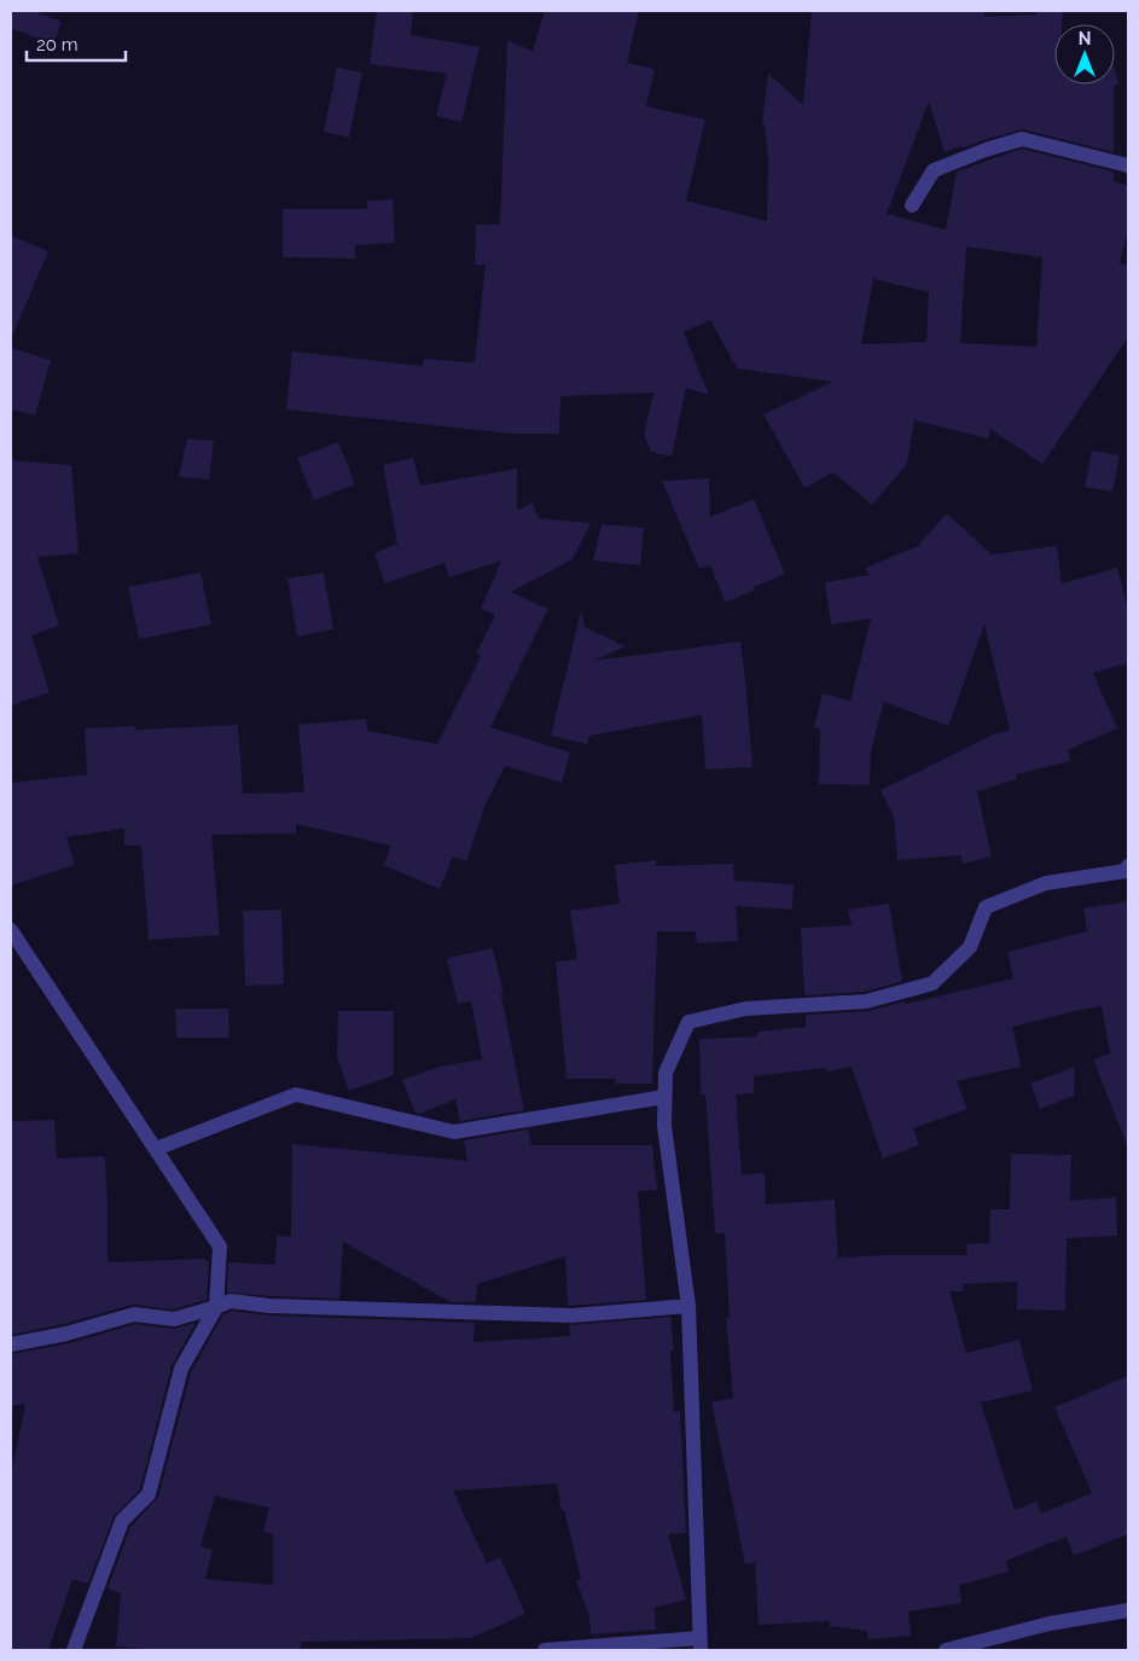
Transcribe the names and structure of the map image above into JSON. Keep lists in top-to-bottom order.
{
  "scale_bar": "20 m",
  "north": "top"
}
